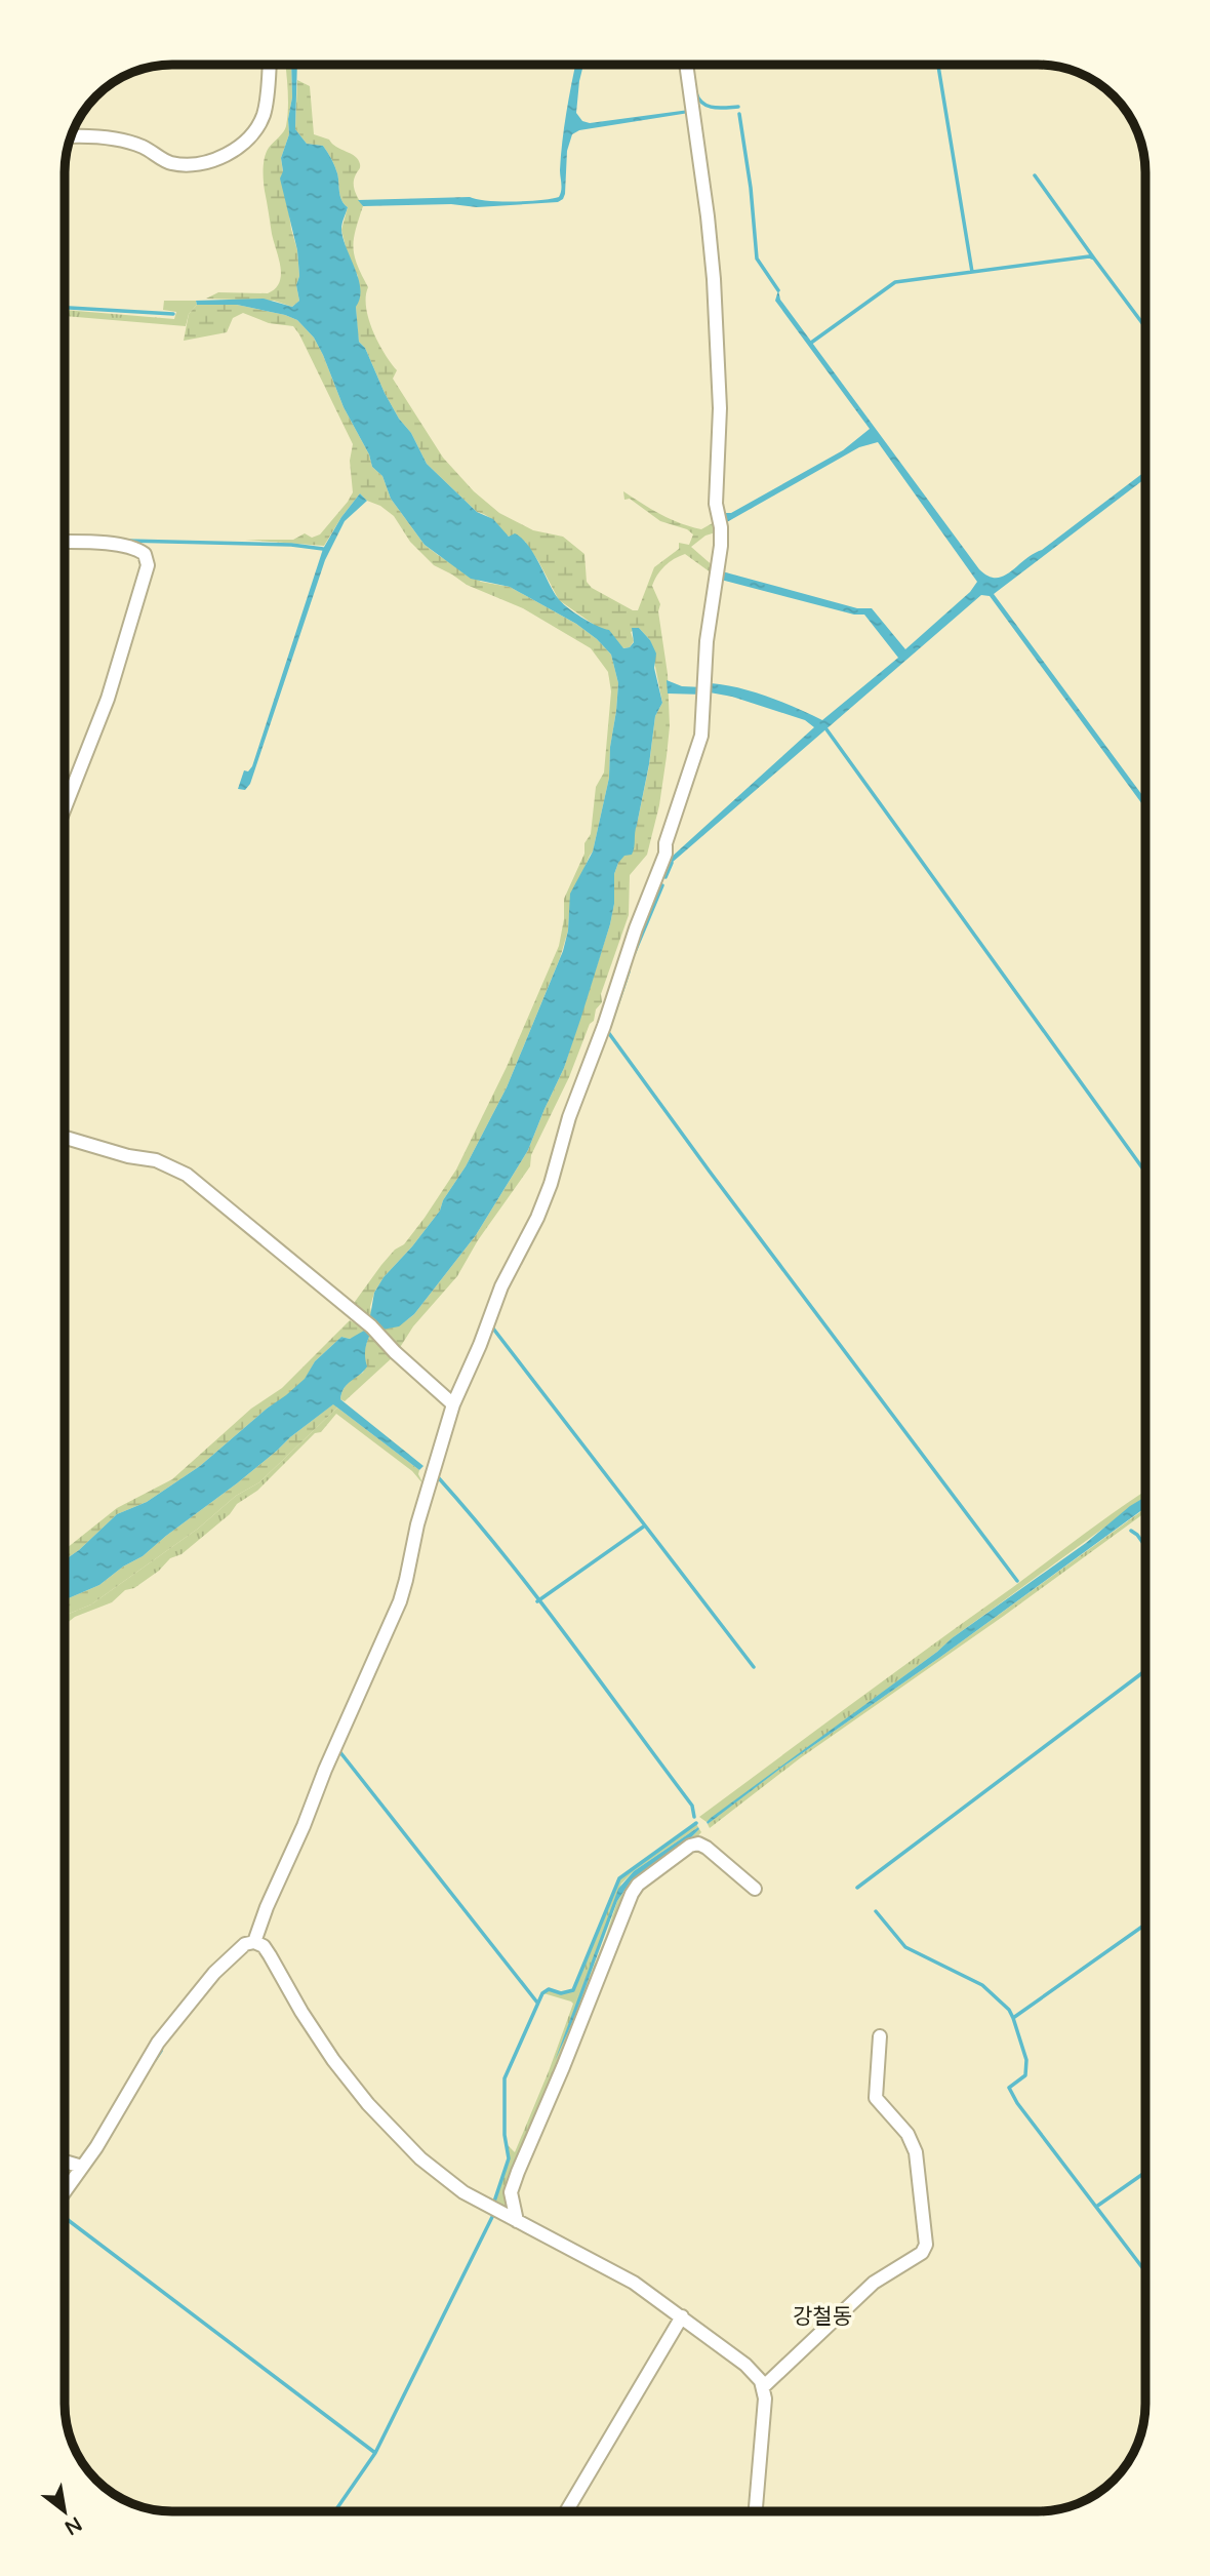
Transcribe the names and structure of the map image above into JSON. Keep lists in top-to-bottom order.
{
  "districts": ["강철동"],
  "north": "bottom right"
}
